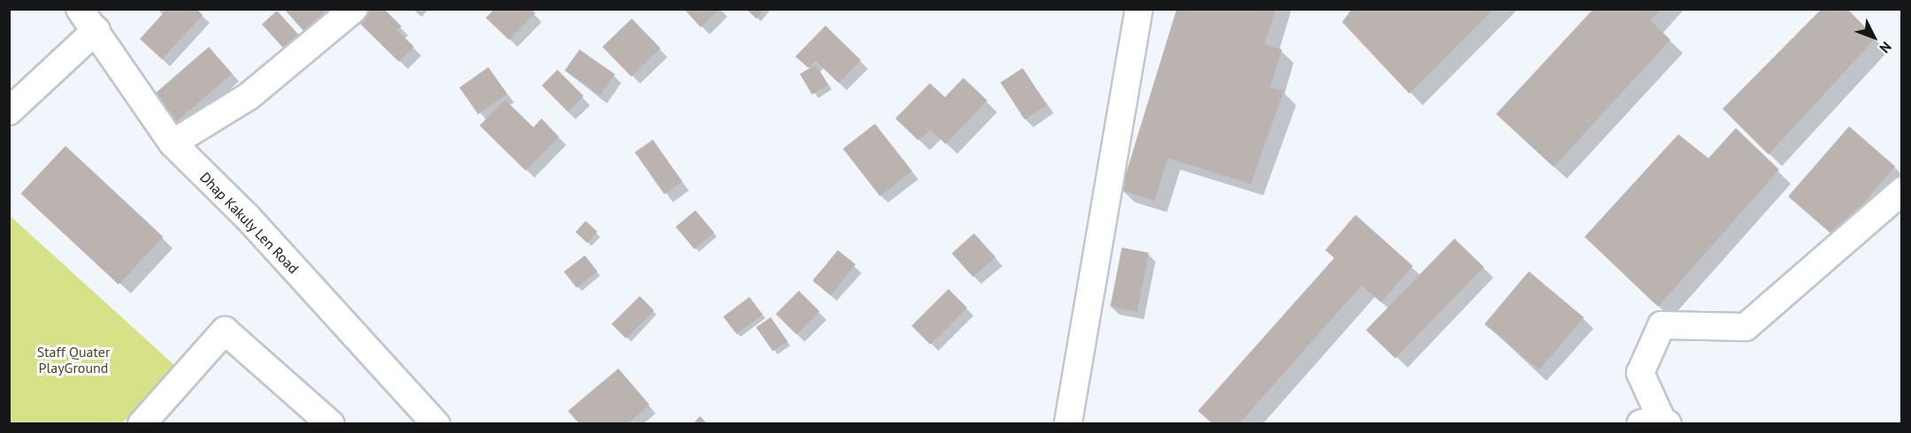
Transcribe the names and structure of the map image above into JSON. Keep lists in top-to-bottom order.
{
  "streets": {
    "street": ["Dhap Kakuly Len Road"]
  },
  "parks": ["Staff Quater PlayGround"],
  "north": "bottom right"
}
